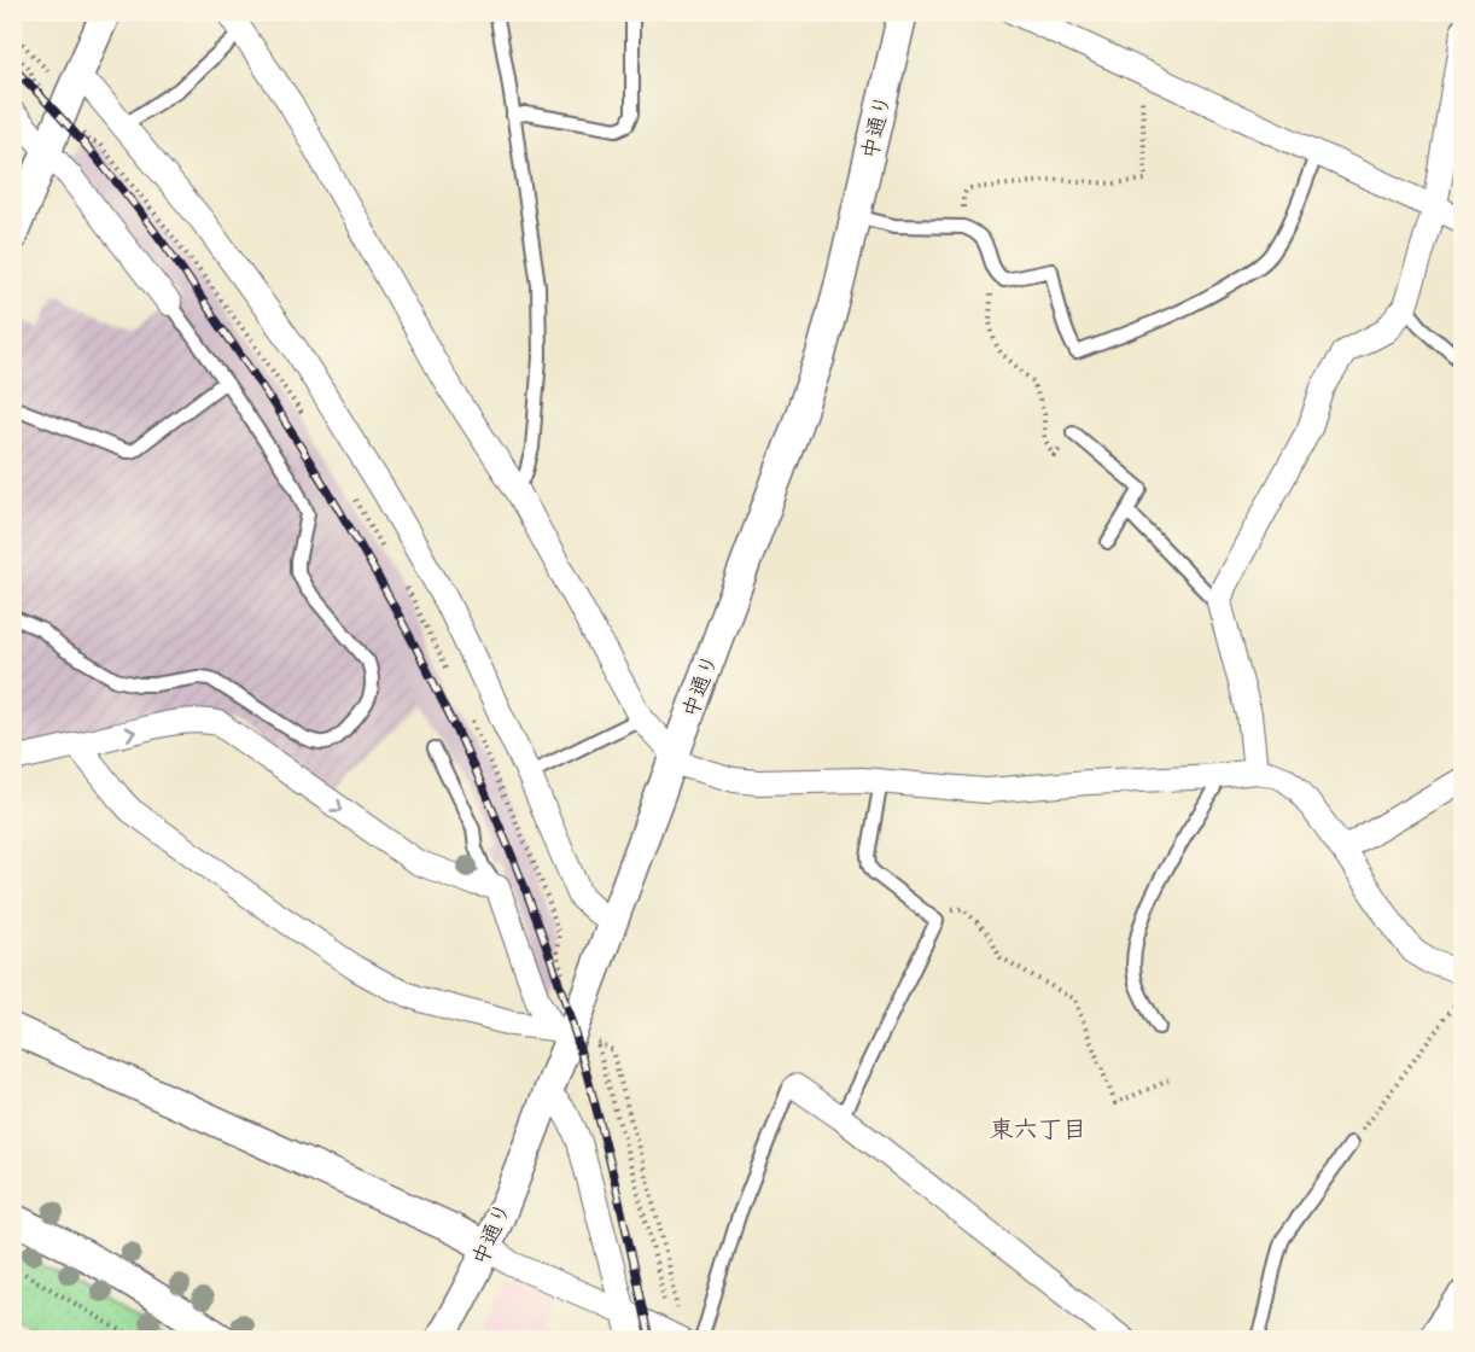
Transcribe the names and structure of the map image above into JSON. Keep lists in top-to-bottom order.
{
  "streets": {
    "street": ["中通り"]
  },
  "districts": ["東六丁目"]
}
